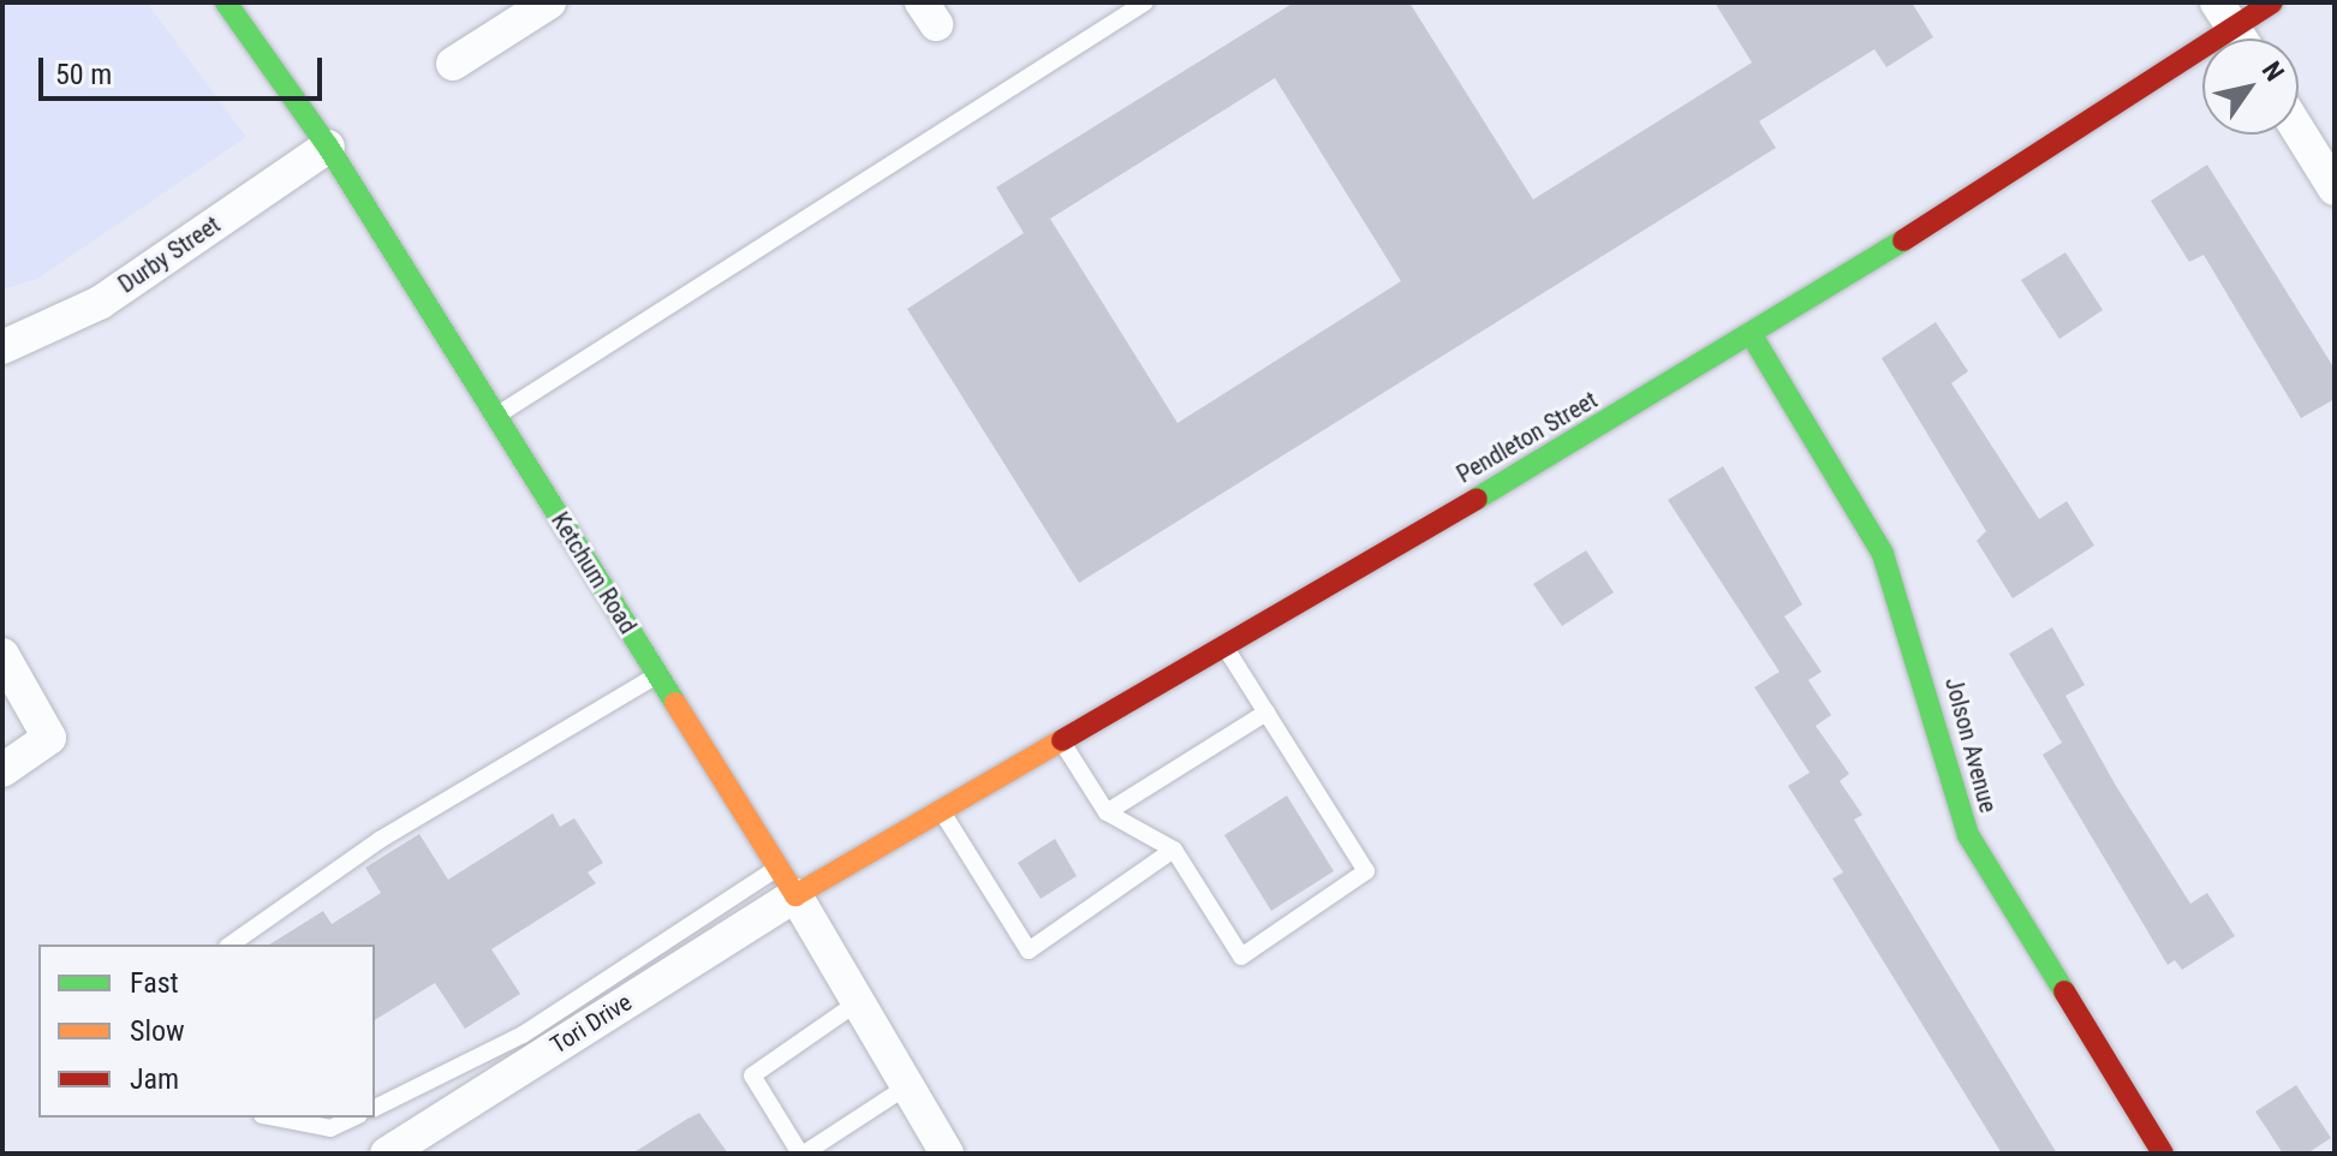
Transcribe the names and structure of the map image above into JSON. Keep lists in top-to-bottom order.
{
  "streets": {
    "main road": ["Pendleton Street", "Ketchum Road", "Jolson Avenue"],
    "street": ["Durby Street", "Tori Drive"]
  },
  "crossings": [
    ["Durby Street", "Ketchum Road"],
    ["Pendleton Street", "Ketchum Road"],
    ["Pendleton Street", "Jolson Avenue"],
    ["Pendleton Street", "Tori Drive"],
    ["Ketchum Road", "Tori Drive"]
  ],
  "legend": ["Fast", "Slow", "Jam"],
  "scale_bar": "50 m",
  "north": "top right"
}
